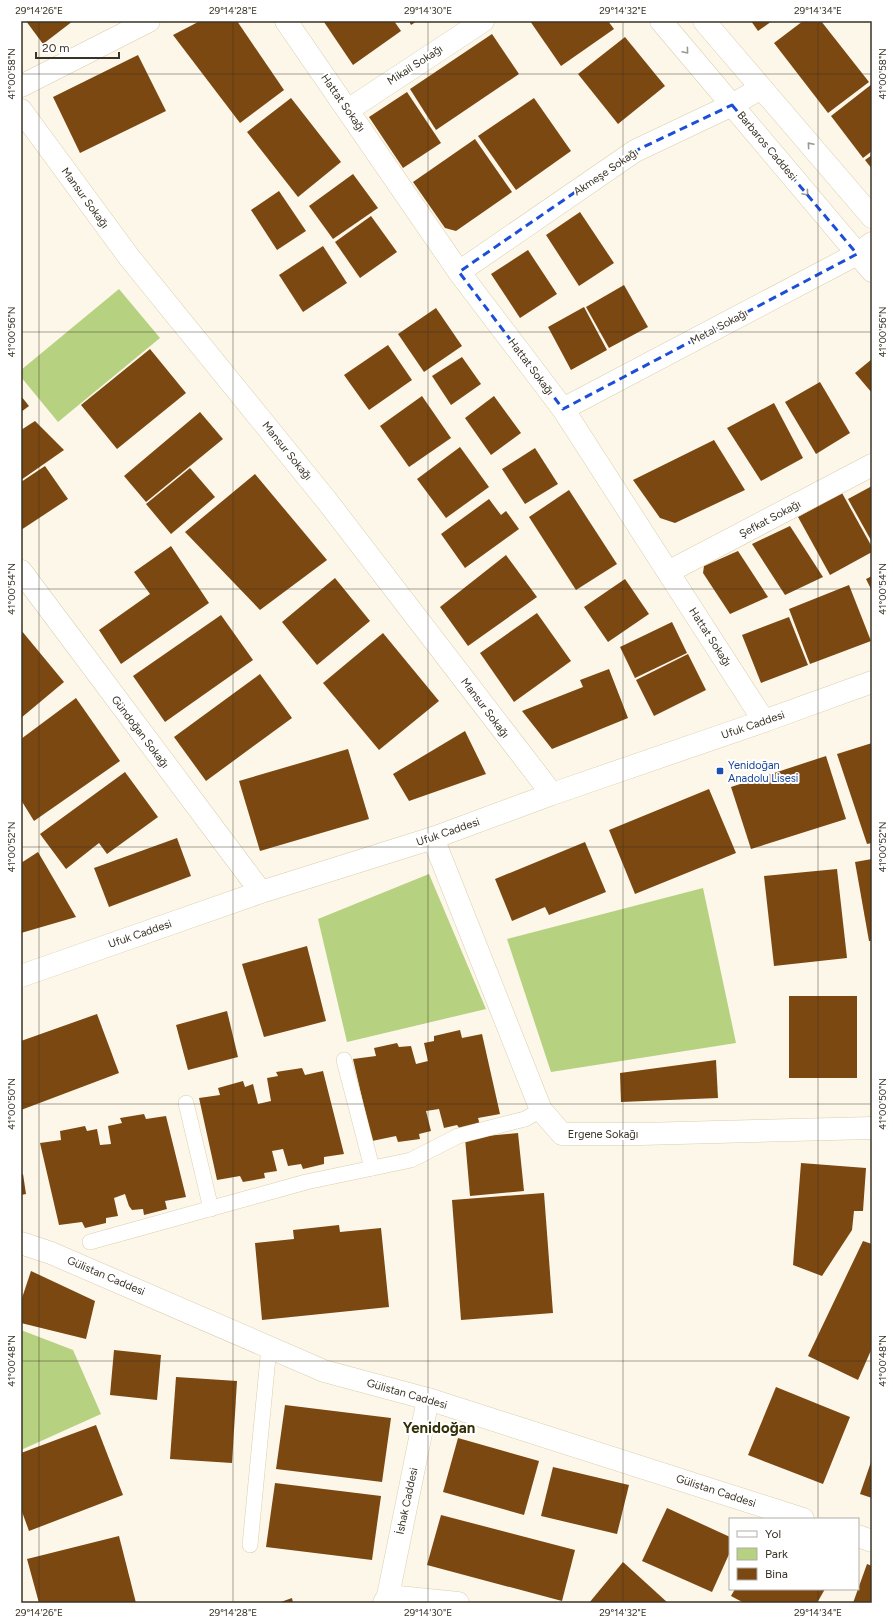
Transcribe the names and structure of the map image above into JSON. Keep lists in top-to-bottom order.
{
  "streets": {
    "street": [
      "Mikail Sokağı",
      "Hattat Sokağı",
      "Barbaros Caddesi",
      "Akmeşe Sokağı",
      "Mansur Sokağı",
      "Metal Sokağı",
      "Şefkat Sokağı",
      "Ufuk Caddesi",
      "Gündoğan Sokağı",
      "Ergene Sokağı",
      "Gülistan Caddesi",
      "İshak Caddesi"
    ]
  },
  "crossings": [
    ["Mikail Sokağı", "Hattat Sokağı"],
    ["Hattat Sokağı", "Akmeşe Sokağı"],
    ["Hattat Sokağı", "Metal Sokağı"],
    ["Hattat Sokağı", "Şefkat Sokağı"],
    ["Hattat Sokağı", "Ufuk Caddesi"],
    ["Barbaros Caddesi", "Akmeşe Sokağı"],
    ["Barbaros Caddesi", "Metal Sokağı"],
    ["Mansur Sokağı", "Ufuk Caddesi"],
    ["Ufuk Caddesi", "Gündoğan Sokağı"],
    ["Ufuk Caddesi", "Ergene Sokağı"],
    ["Gülistan Caddesi", "İshak Caddesi"]
  ],
  "districts": ["Yenidoğan"],
  "places": {
    "transit": ["Yenidoğan Anadolu Lisesi"]
  },
  "legend": ["Yol", "Park", "Bina"],
  "scale_bar": "20 m",
  "coordinates": [
    "29°14'26\"E",
    "29°14'28\"E",
    "29°14'30\"E",
    "29°14'32\"E",
    "29°14'34\"E",
    "41°00'58\"N",
    "41°00'56\"N",
    "41°00'54\"N",
    "41°00'52\"N",
    "41°00'50\"N",
    "41°00'48\"N"
  ]
}
